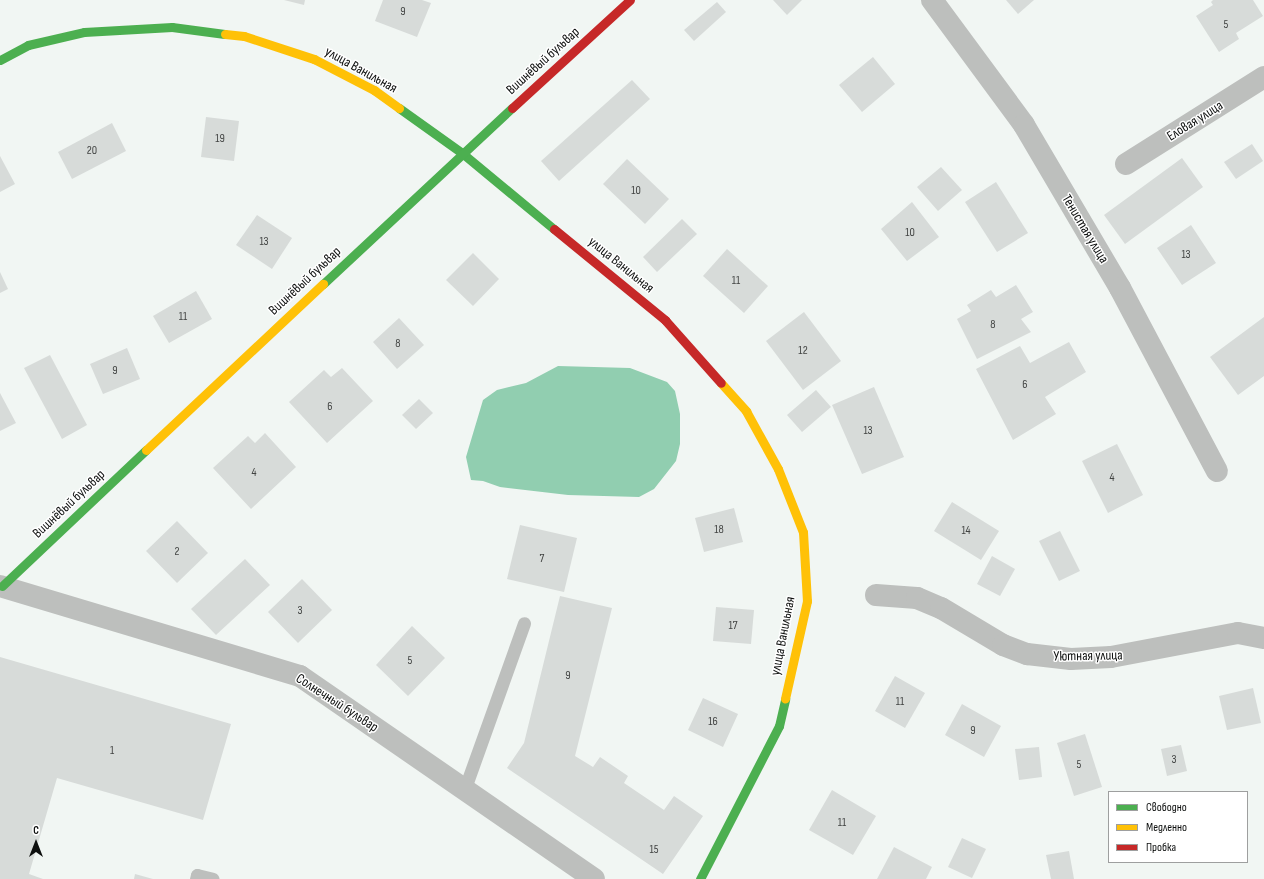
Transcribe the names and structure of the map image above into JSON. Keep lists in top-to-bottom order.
{
  "streets": {
    "street": [
      "Вишнёвый бульвар",
      "улица Ванильная",
      "Еловая улица",
      "Тенистая улица",
      "Уютная улица",
      "Солнечный бульвар"
    ]
  },
  "crossings": [
    ["Вишнёвый бульвар", "улица Ванильная"],
    ["Вишнёвый бульвар", "Солнечный бульвар"]
  ],
  "house_numbers": [
    "9",
    "5",
    "19",
    "20",
    "10",
    "10",
    "13",
    "13",
    "11",
    "11",
    "8",
    "8",
    "12",
    "9",
    "6",
    "6",
    "13",
    "4",
    "4",
    "18",
    "14",
    "2",
    "7",
    "3",
    "17",
    "5",
    "9",
    "11",
    "16",
    "9",
    "1",
    "3",
    "5",
    "11",
    "15"
  ],
  "legend": ["Свободно", "Медленно", "Пробка"],
  "north": "top"
}
